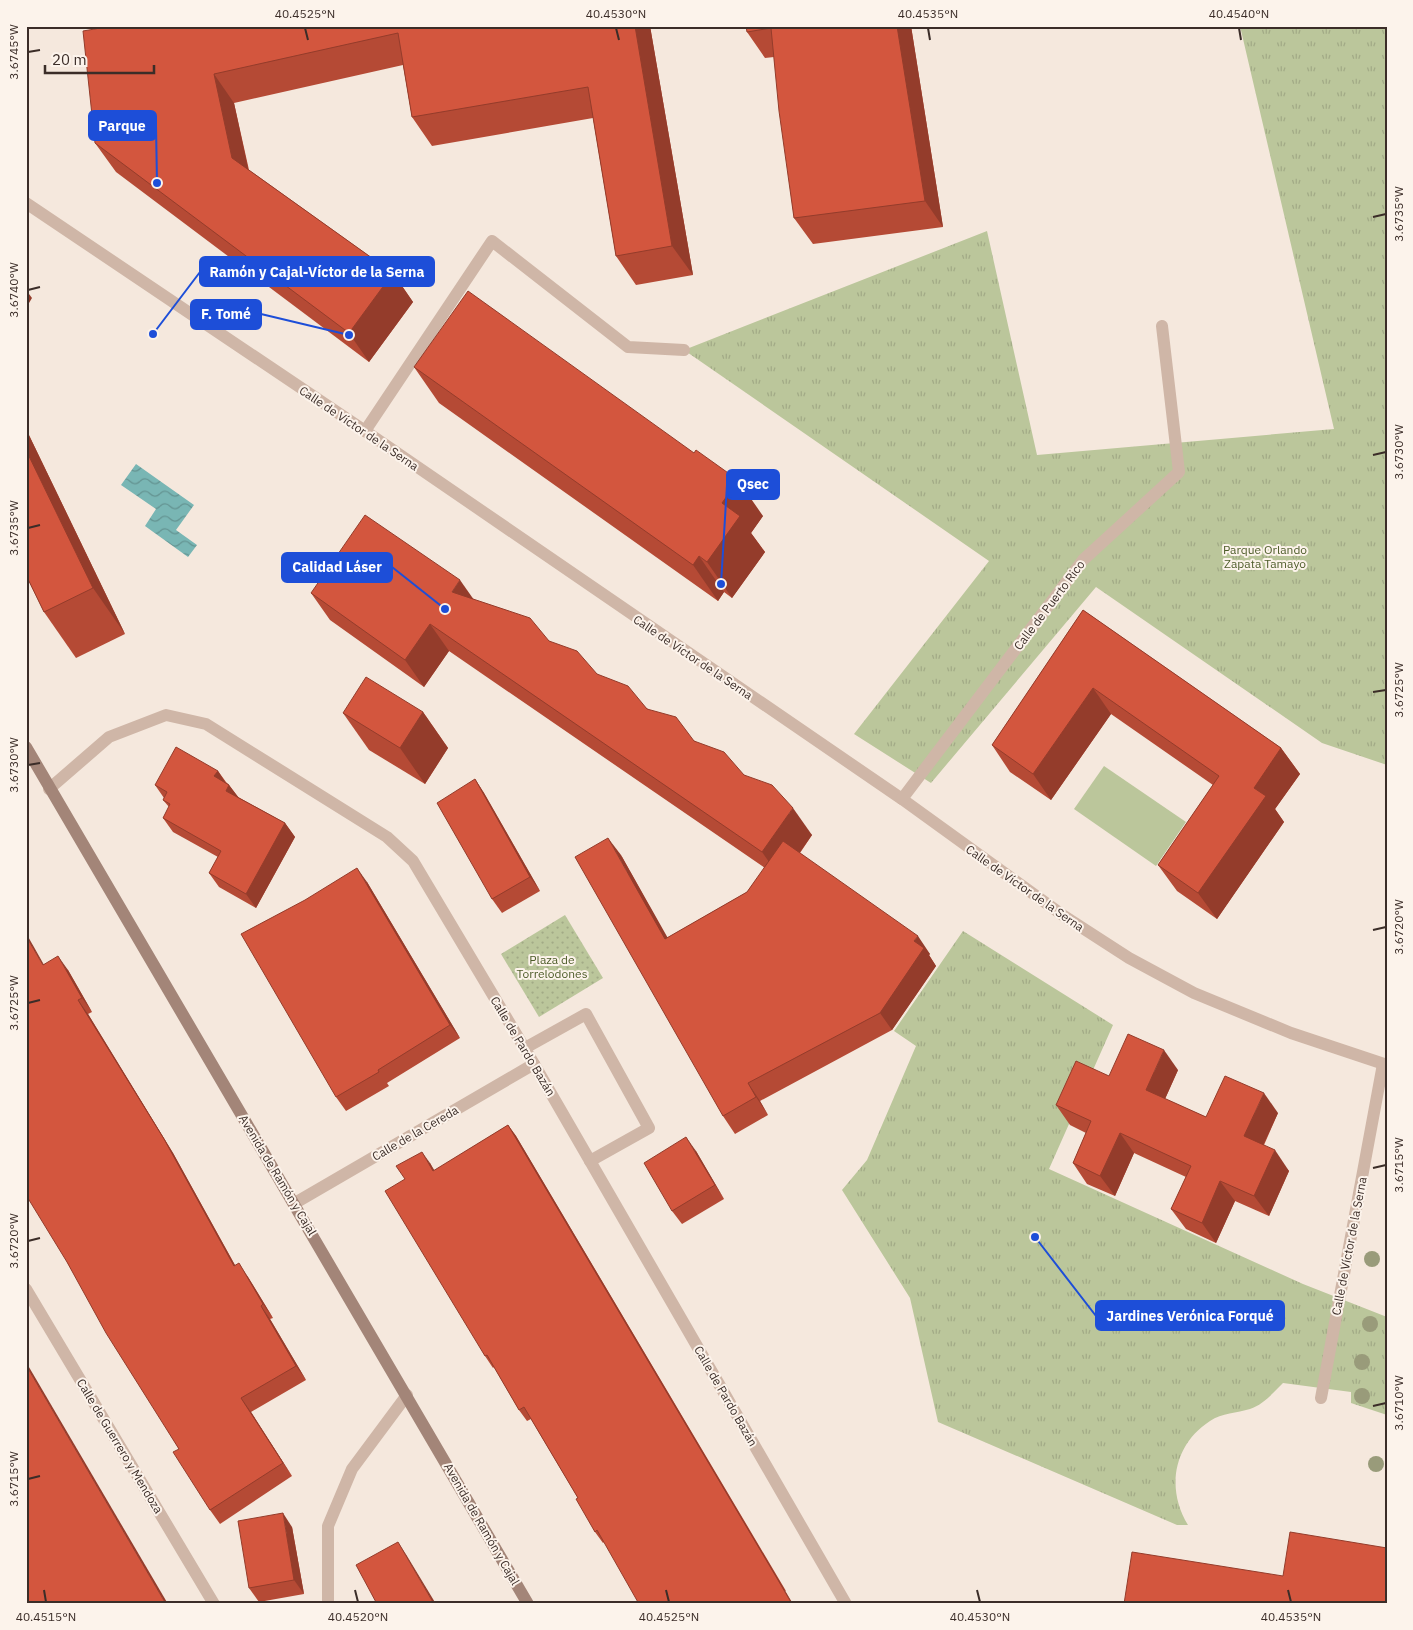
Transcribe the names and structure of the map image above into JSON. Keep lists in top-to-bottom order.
{
  "streets": {
    "main road": ["Avenida de Ramón y Cajal"],
    "street": [
      "Calle de Víctor de la Serna",
      "Calle de Puerto Rico",
      "Calle de Pardo Bazán",
      "Calle de la Cereda",
      "Calle de Guerrero y Mendoza"
    ]
  },
  "crossings": [
    ["Calle de Víctor de la Serna", "Calle de Puerto Rico"],
    ["Calle de Pardo Bazán", "Calle de la Cereda"],
    ["Calle de Pardo Bazán", "Avenida de Ramón y Cajal"],
    ["Calle de la Cereda", "Avenida de Ramón y Cajal"]
  ],
  "parks": ["Parque Orlando Zapata Tamayo", "Plaza de Torrelodones"],
  "places": [
    "Parque",
    "Ramón y Cajal-Víctor de la Serna",
    "F. Tomé",
    "Qsec",
    "Calidad Láser",
    "Jardines Verónica Forqué"
  ],
  "scale_bar": "20 m",
  "coordinates": [
    "40.4525°N",
    "40.4530°N",
    "40.4535°N",
    "40.4540°N",
    "3.6745°W",
    "3.6735°W",
    "3.6740°W",
    "3.6730°W",
    "3.6725°W",
    "3.6720°W",
    "3.6715°W",
    "3.6710°W",
    "40.4515°N",
    "40.4520°N"
  ]
}
